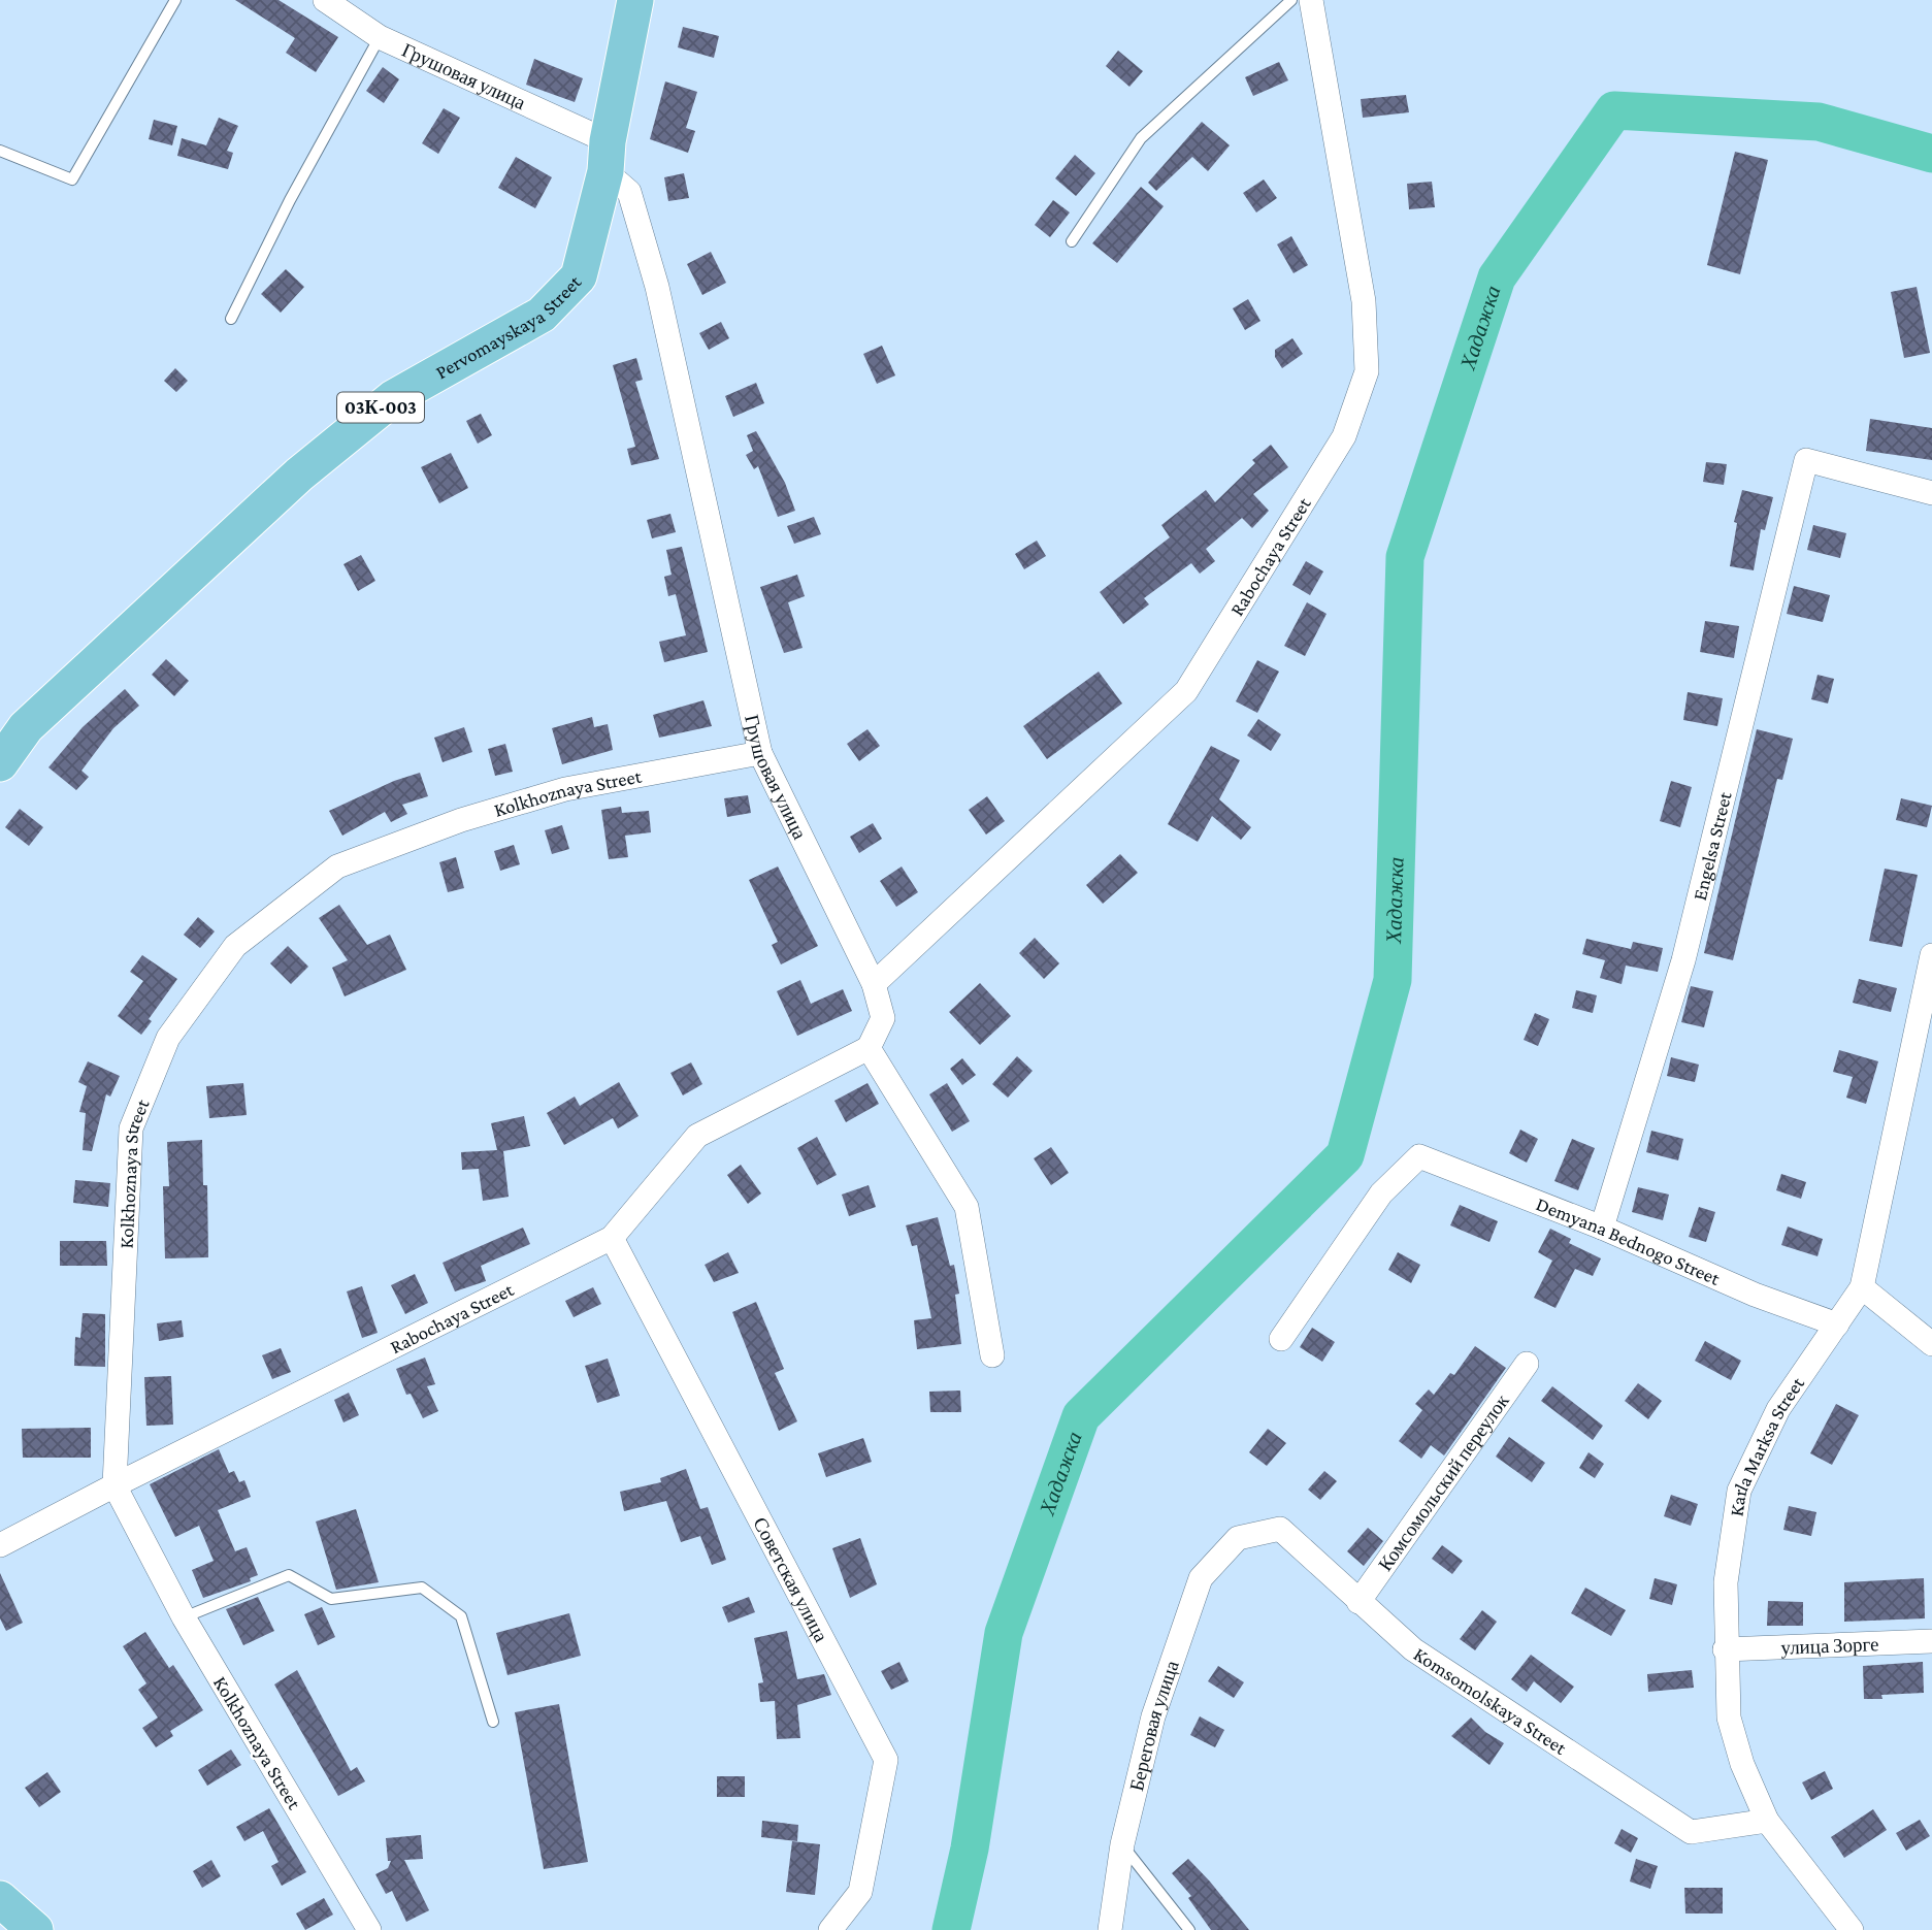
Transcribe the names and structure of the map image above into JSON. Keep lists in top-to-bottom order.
{
  "streets": {
    "main road": ["Pervomayskaya Street", "03К-003"],
    "street": [
      "Грушовая улица",
      "Rabochaya Street",
      "Kolkhoznaya Street",
      "Engelsa Street",
      "Demyana Bednogo Street",
      "Karla Marksa Street",
      "Комсомольский переулок",
      "Советская улица",
      "улица Зорге",
      "Komsomolskaya Street",
      "Береговая улица"
    ]
  },
  "crossings": [
    ["Грушовая улица", "Pervomayskaya Street"],
    ["Грушовая улица", "Rabochaya Street"],
    ["Грушовая улица", "Kolkhoznaya Street"],
    ["Rabochaya Street", "Kolkhoznaya Street"],
    ["Rabochaya Street", "Советская улица"],
    ["Engelsa Street", "Demyana Bednogo Street"],
    ["Demyana Bednogo Street", "Karla Marksa Street"],
    ["Karla Marksa Street", "улица Зорге"],
    ["Karla Marksa Street", "Komsomolskaya Street"],
    ["Комсомольский переулок", "Komsomolskaya Street"],
    ["Komsomolskaya Street", "Береговая улица"]
  ],
  "water": ["Хадажка"]
}
